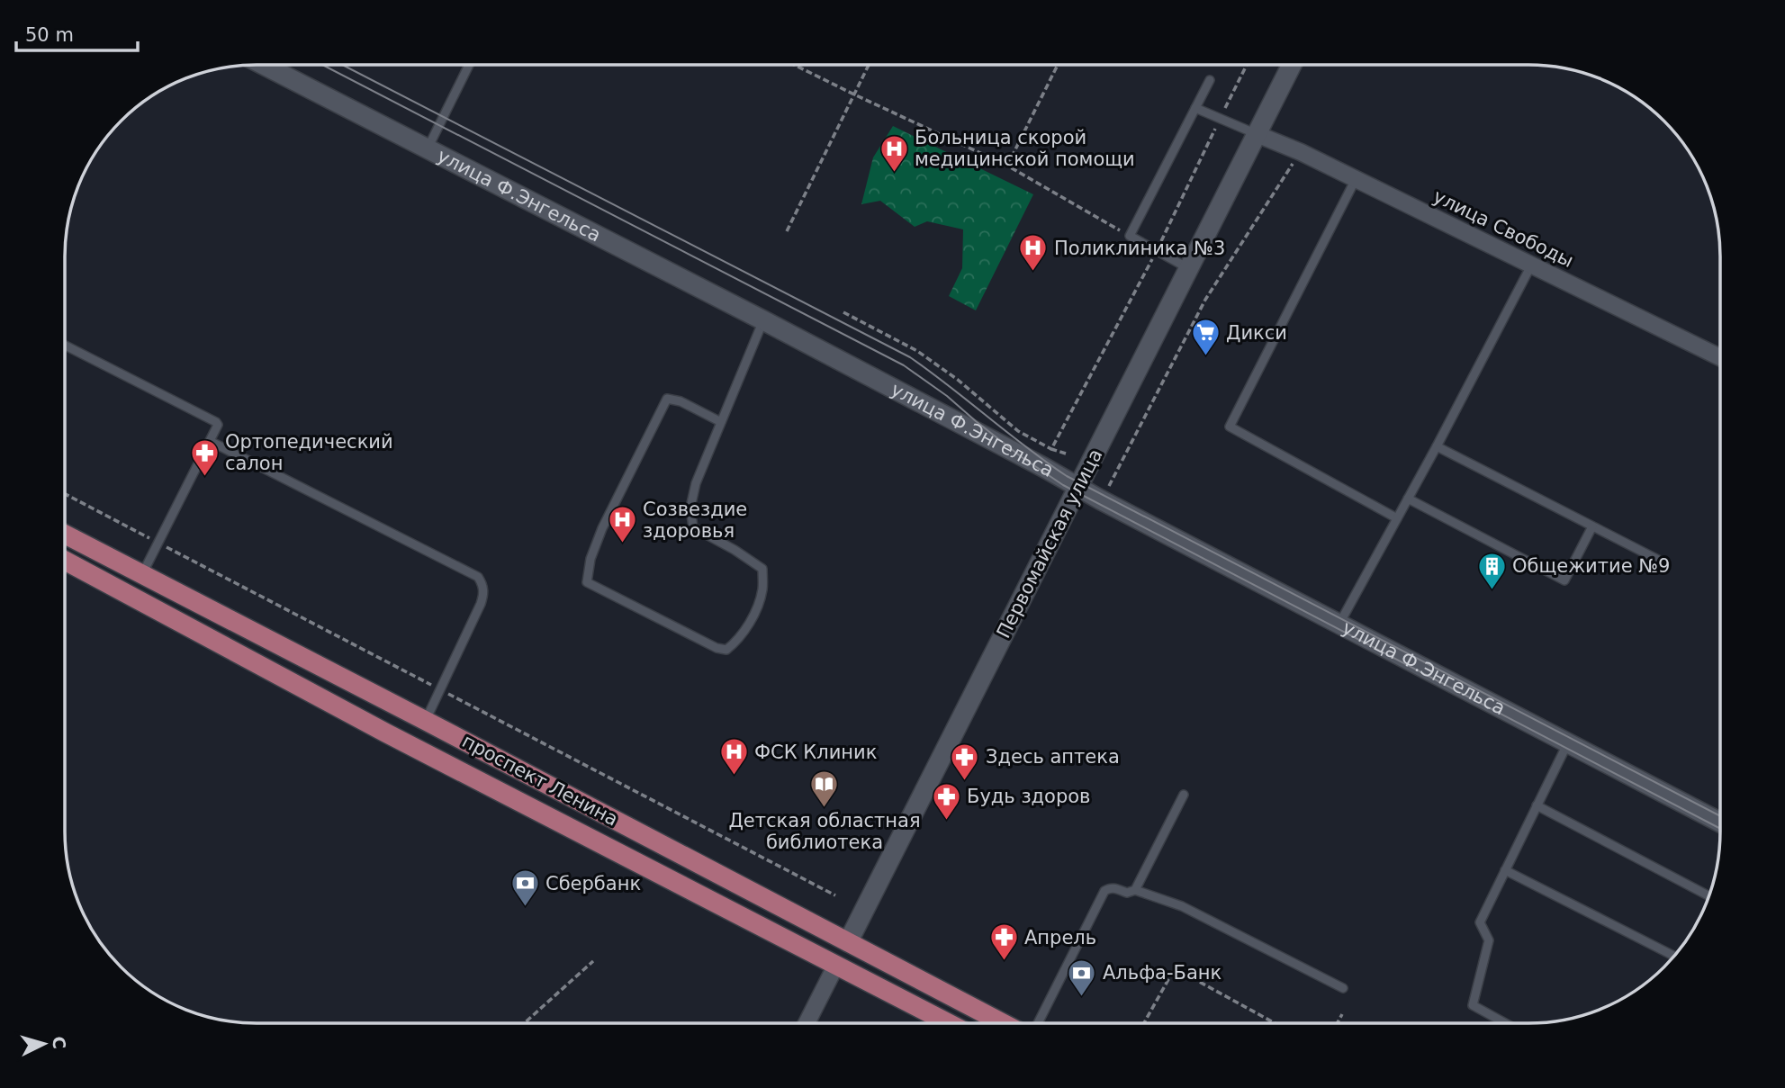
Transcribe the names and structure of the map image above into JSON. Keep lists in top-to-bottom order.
{
  "streets": {
    "main road": ["Первомайская улица", "проспект Ленина"],
    "street": ["улица Ф.Энгельса", "улица Свободы"]
  },
  "crossings": [
    ["улица Ф.Энгельса", "Первомайская улица"],
    ["улица Свободы", "Первомайская улица"],
    ["Первомайская улица", "проспект Ленина"]
  ],
  "places": {
    "hospital": [
      "Больница скорой медицинской помощи",
      "Поликлиника №3",
      "Созвездие здоровья",
      "ФСК Клиник"
    ],
    "supermarket": ["Дикси"],
    "pharmacy": [
      "Ортопедический салон",
      "Здесь аптека",
      "Будь здоров",
      "Апрель"
    ],
    "building": ["Общежитие №9"],
    "library": ["Детская областная библиотека"],
    "bank": ["Сбербанк", "Альфа-Банк"]
  },
  "scale_bar": "50 m",
  "north": "right"
}
